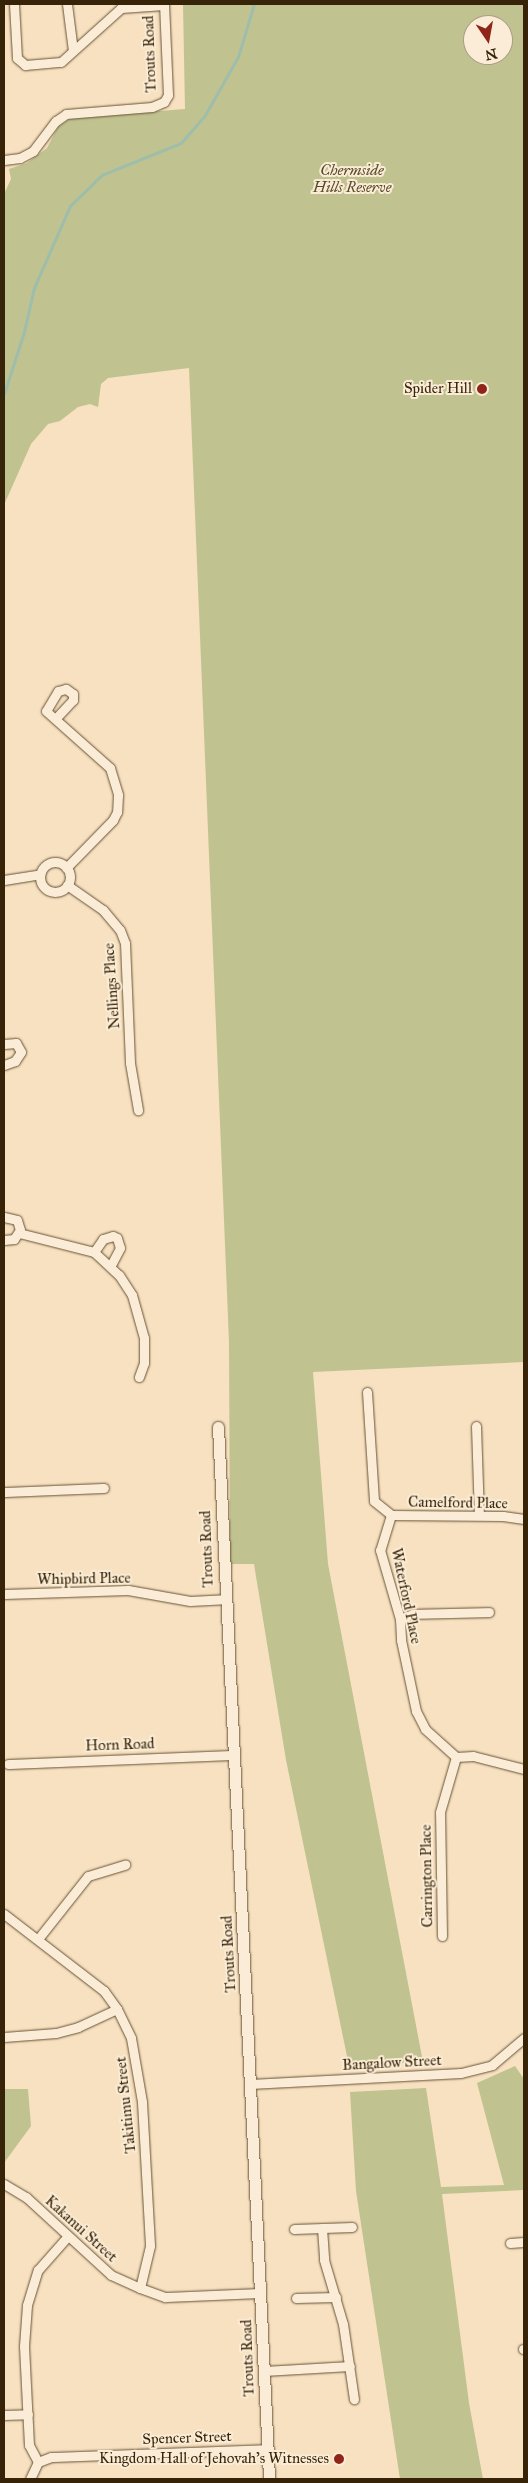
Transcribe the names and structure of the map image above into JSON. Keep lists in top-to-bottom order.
{
  "streets": {
    "street": [
      "Trouts Road",
      "Nellings Place",
      "Camelford Place",
      "Whipbird Place",
      "Waterford Place",
      "Horn Road",
      "Carrington Place",
      "Bangalow Street",
      "Takitimu Street",
      "Kakanui Street",
      "Spencer Street"
    ]
  },
  "crossings": [
    ["Trouts Road", "Whipbird Place"],
    ["Trouts Road", "Horn Road"],
    ["Trouts Road", "Bangalow Street"],
    ["Trouts Road", "Kakanui Street"],
    ["Trouts Road", "Spencer Street"],
    ["Camelford Place", "Waterford Place"],
    ["Waterford Place", "Carrington Place"],
    ["Takitimu Street", "Kakanui Street"]
  ],
  "parks": ["Chermside Hills Reserve"],
  "places": ["Spider Hill", "Kingdom Hall of Jehovah's Witnesses"],
  "north": "bottom"
}
